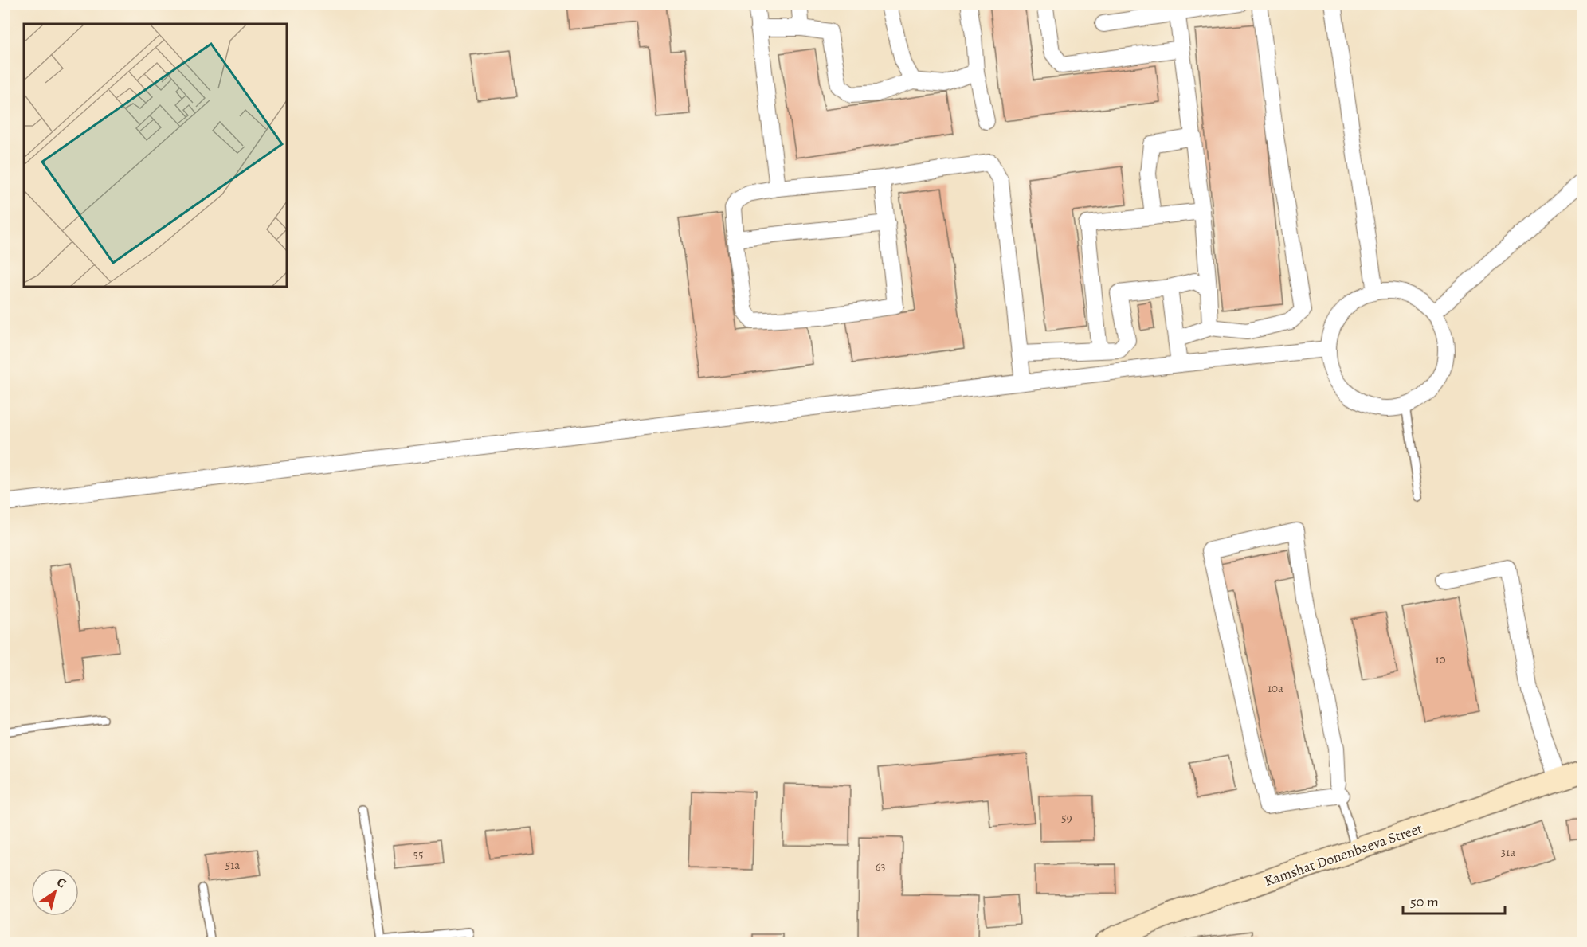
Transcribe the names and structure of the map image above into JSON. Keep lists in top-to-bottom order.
{
  "streets": {
    "street": ["Kamshat Donenbaeva Street"]
  },
  "house_numbers": [
    "10",
    "10а",
    "59",
    "31а",
    "55",
    "51а",
    "63"
  ],
  "scale_bar": "50 m",
  "north": "top right"
}
